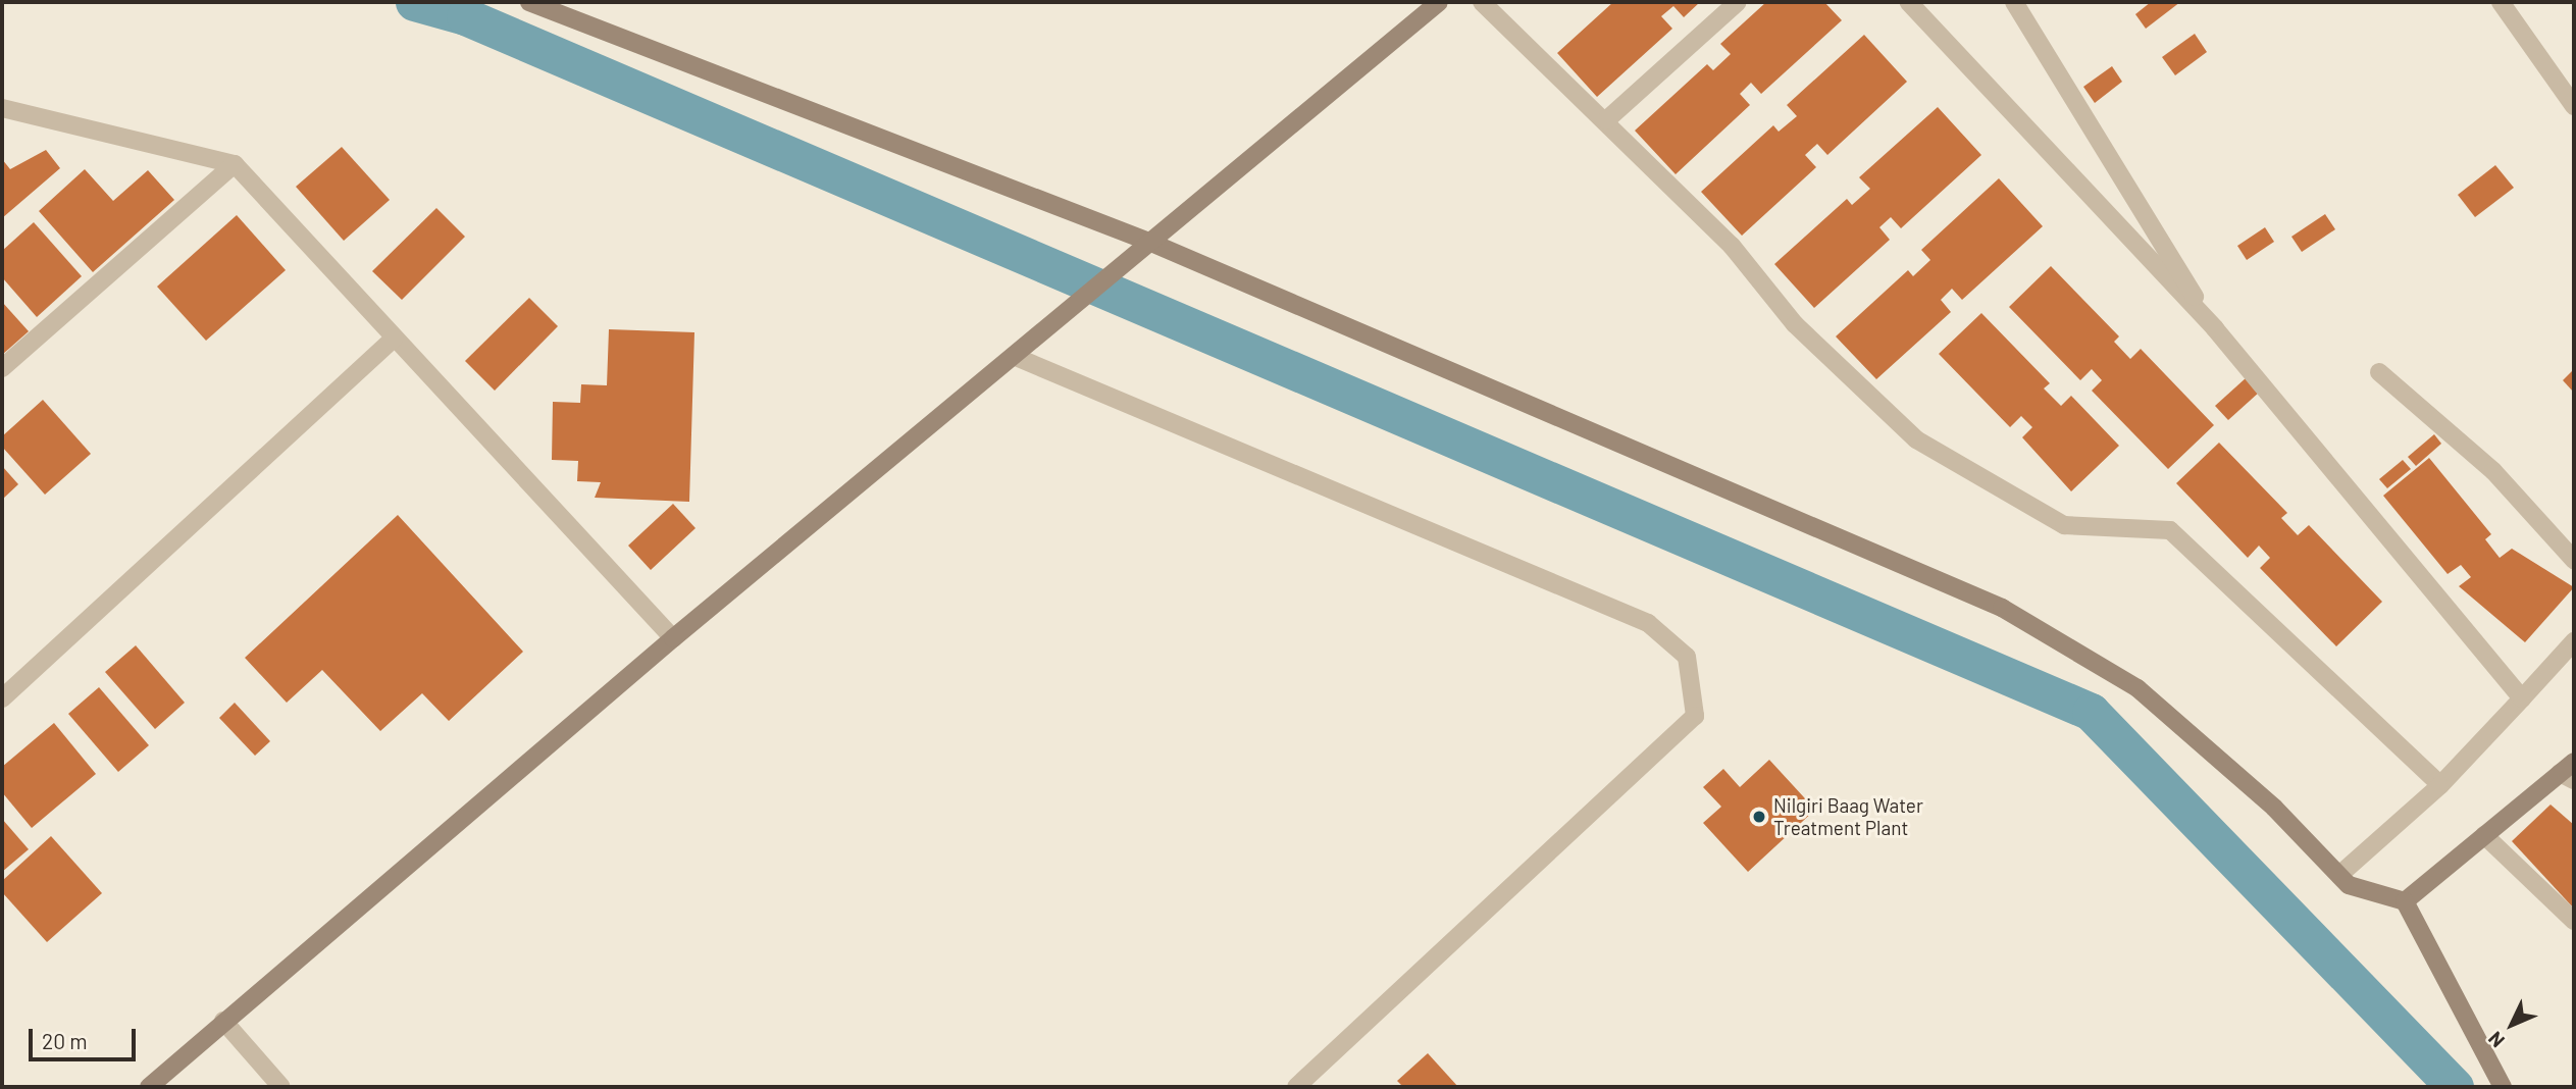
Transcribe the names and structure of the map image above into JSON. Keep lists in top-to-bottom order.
{
  "places": ["Nilgiri Baag Water Treatment Plant"],
  "scale_bar": "20 m",
  "north": "bottom left"
}
